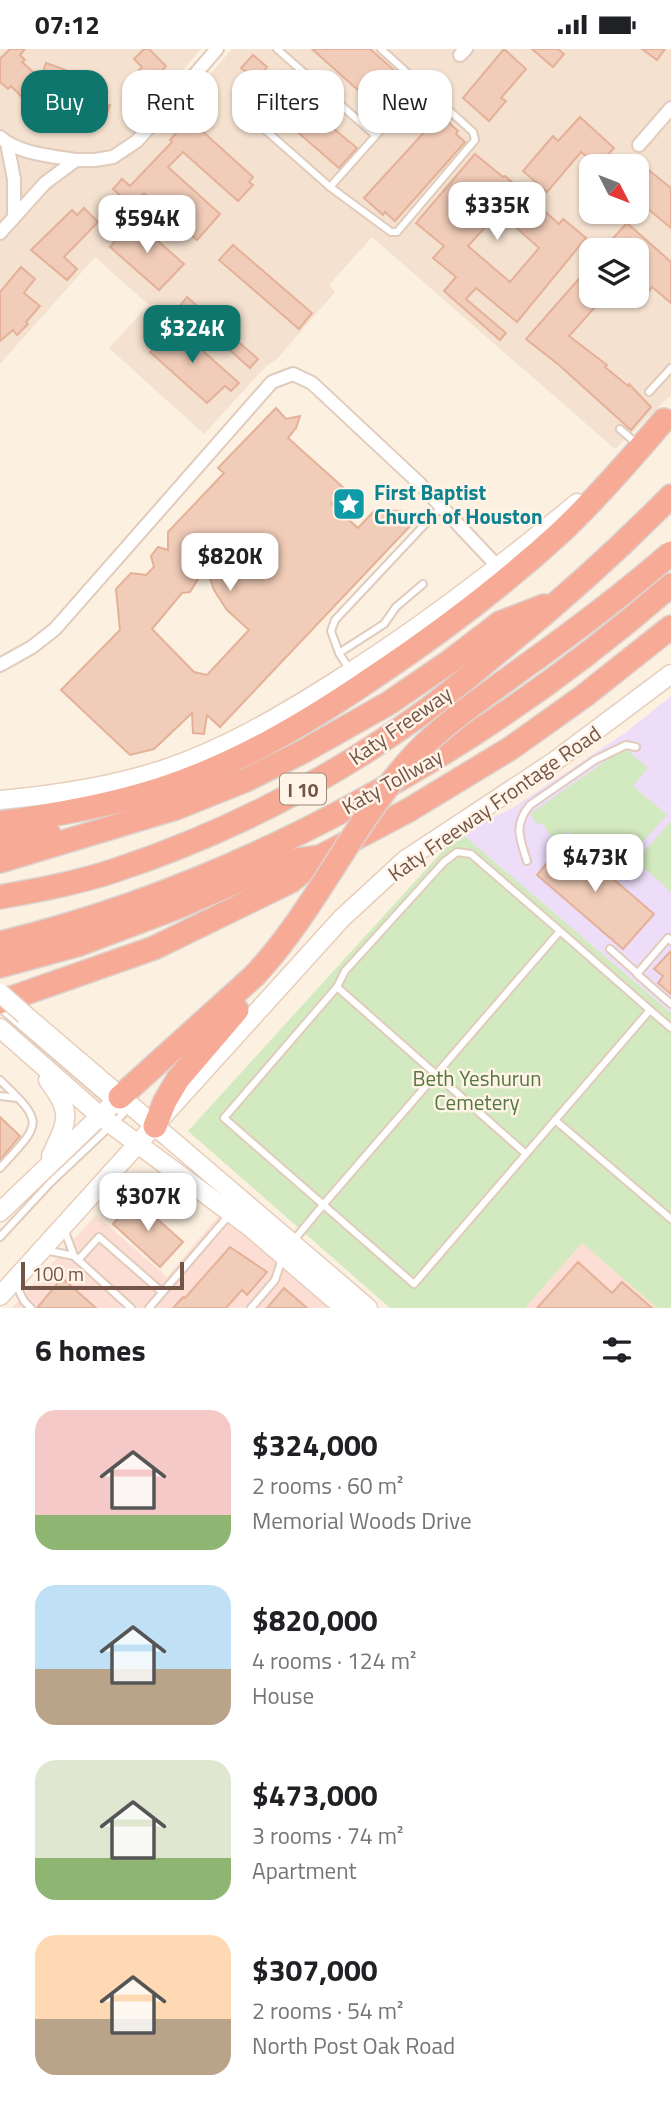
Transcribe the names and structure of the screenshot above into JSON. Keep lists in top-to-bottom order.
{
  "streets": {
    "highway": ["Katy Freeway", "Katy Tollway", "I 10"],
    "main road": ["Katy Freeway Frontage Road"]
  },
  "parks": ["Beth Yeshurun Cemetery"],
  "places": {
    "place": ["First Baptist Church of Houston"]
  },
  "scale_bar": "100 m",
  "north": "bottom right",
  "page": {
    "status": "07:12",
    "chip": [
      "Buy",
      "Rent",
      "Filters",
      "New"
    ],
    "price": [
      "$335K",
      "$594K",
      "$324K",
      "$820K",
      "$473K",
      "$307K"
    ],
    "scale": "100 m",
    "heading": "6 homes",
    "list": [
      {
        "name": "$324,000",
        "note": "2 rooms · 60 m² · Memorial Woods Drive"
      },
      {
        "name": "$820,000",
        "note": "4 rooms · 124 m² · House"
      },
      {
        "name": "$473,000",
        "note": "3 rooms · 74 m² · Apartment"
      },
      {
        "name": "$307,000",
        "note": "2 rooms · 54 m² · North Post Oak Road"
      }
    ]
  }
}
